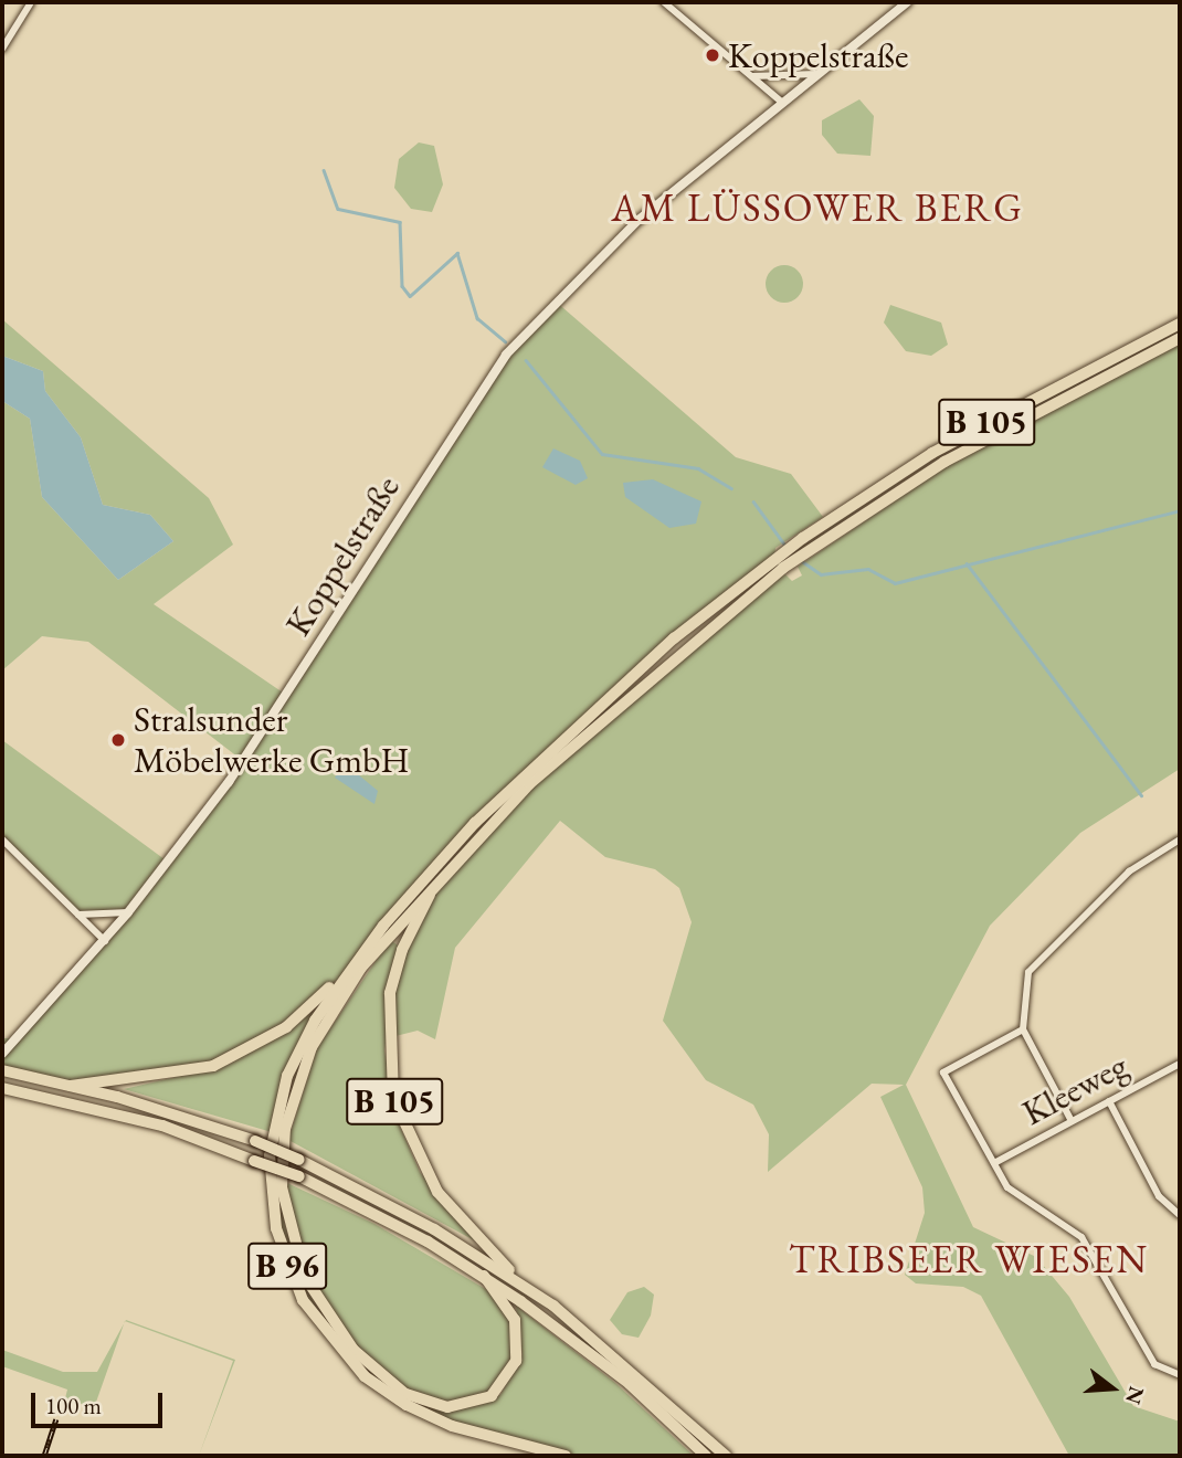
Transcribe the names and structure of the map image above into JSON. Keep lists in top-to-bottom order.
{
  "streets": {
    "highway": ["B 105", "B 96"],
    "street": ["Koppelstraße", "Kleeweg"]
  },
  "crossings": [
    ["B 105", "B 96"]
  ],
  "districts": ["AM LÜSSOWER BERG", "TRIBSEER WIESEN"],
  "places": ["Koppelstraße", "Stralsunder Möbelwerke GmbH"],
  "scale_bar": "100 m",
  "north": "right"
}
